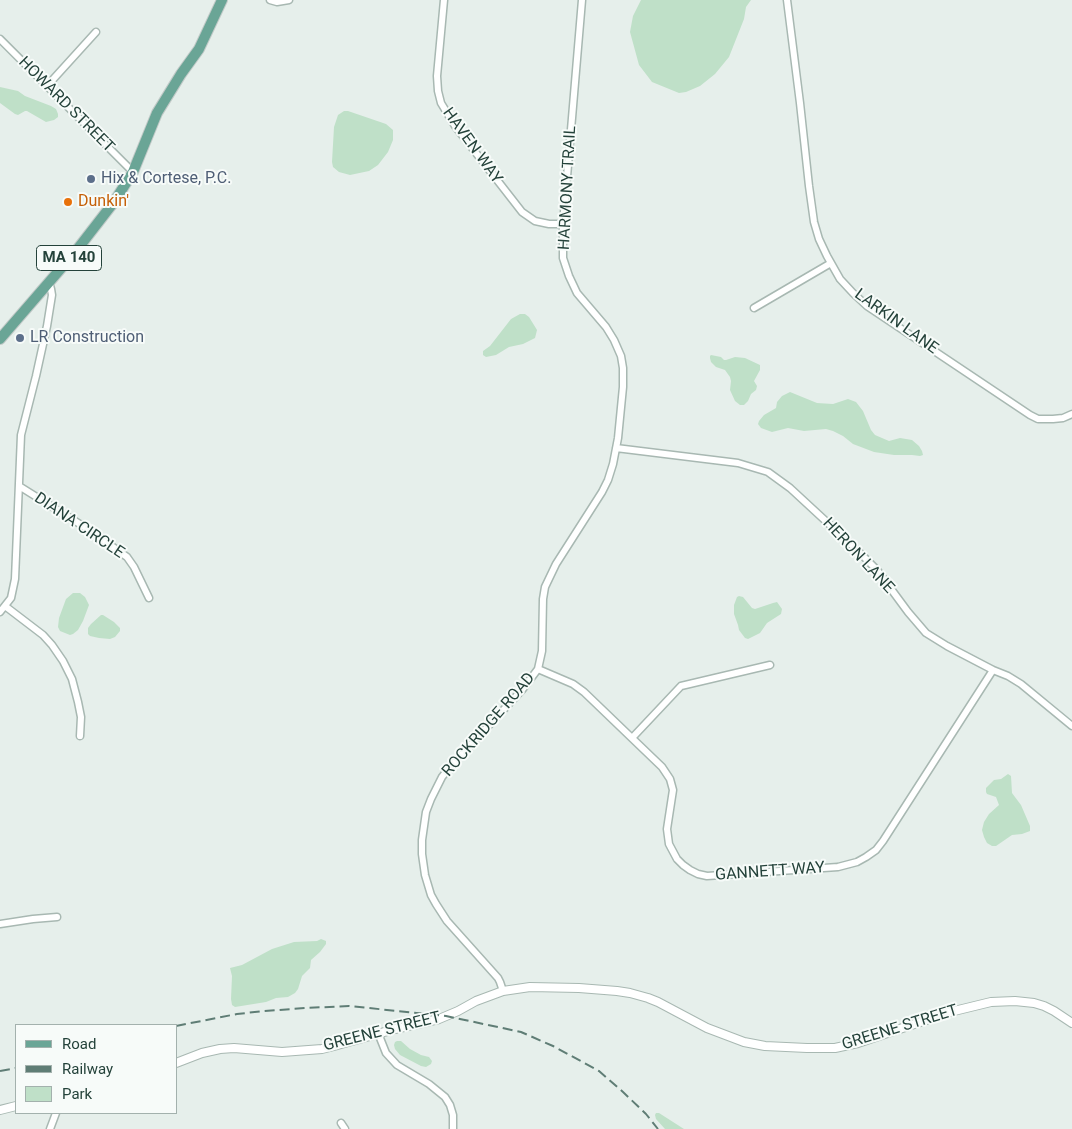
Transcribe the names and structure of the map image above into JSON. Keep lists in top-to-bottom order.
{
  "streets": {
    "main road": ["MA 140"],
    "street": [
      "HOWARD STREET",
      "HAVEN WAY",
      "HARMONY TRAIL",
      "LARKIN LANE",
      "DIANA CIRCLE",
      "HERON LANE",
      "ROCKRIDGE ROAD",
      "GANNETT WAY",
      "GREENE STREET"
    ]
  },
  "crossings": [
    ["HOWARD STREET", "MA 140"],
    ["HAVEN WAY", "HARMONY TRAIL"],
    ["HARMONY TRAIL", "HERON LANE"],
    ["HARMONY TRAIL", "ROCKRIDGE ROAD"],
    ["HERON LANE", "ROCKRIDGE ROAD"],
    ["HERON LANE", "GANNETT WAY"],
    ["ROCKRIDGE ROAD", "GANNETT WAY"],
    ["ROCKRIDGE ROAD", "GREENE STREET"]
  ],
  "places": ["Hix & Cortese, P.C.", "Dunkin'", "LR Construction"],
  "legend": ["Road", "Railway", "Park"]
}
